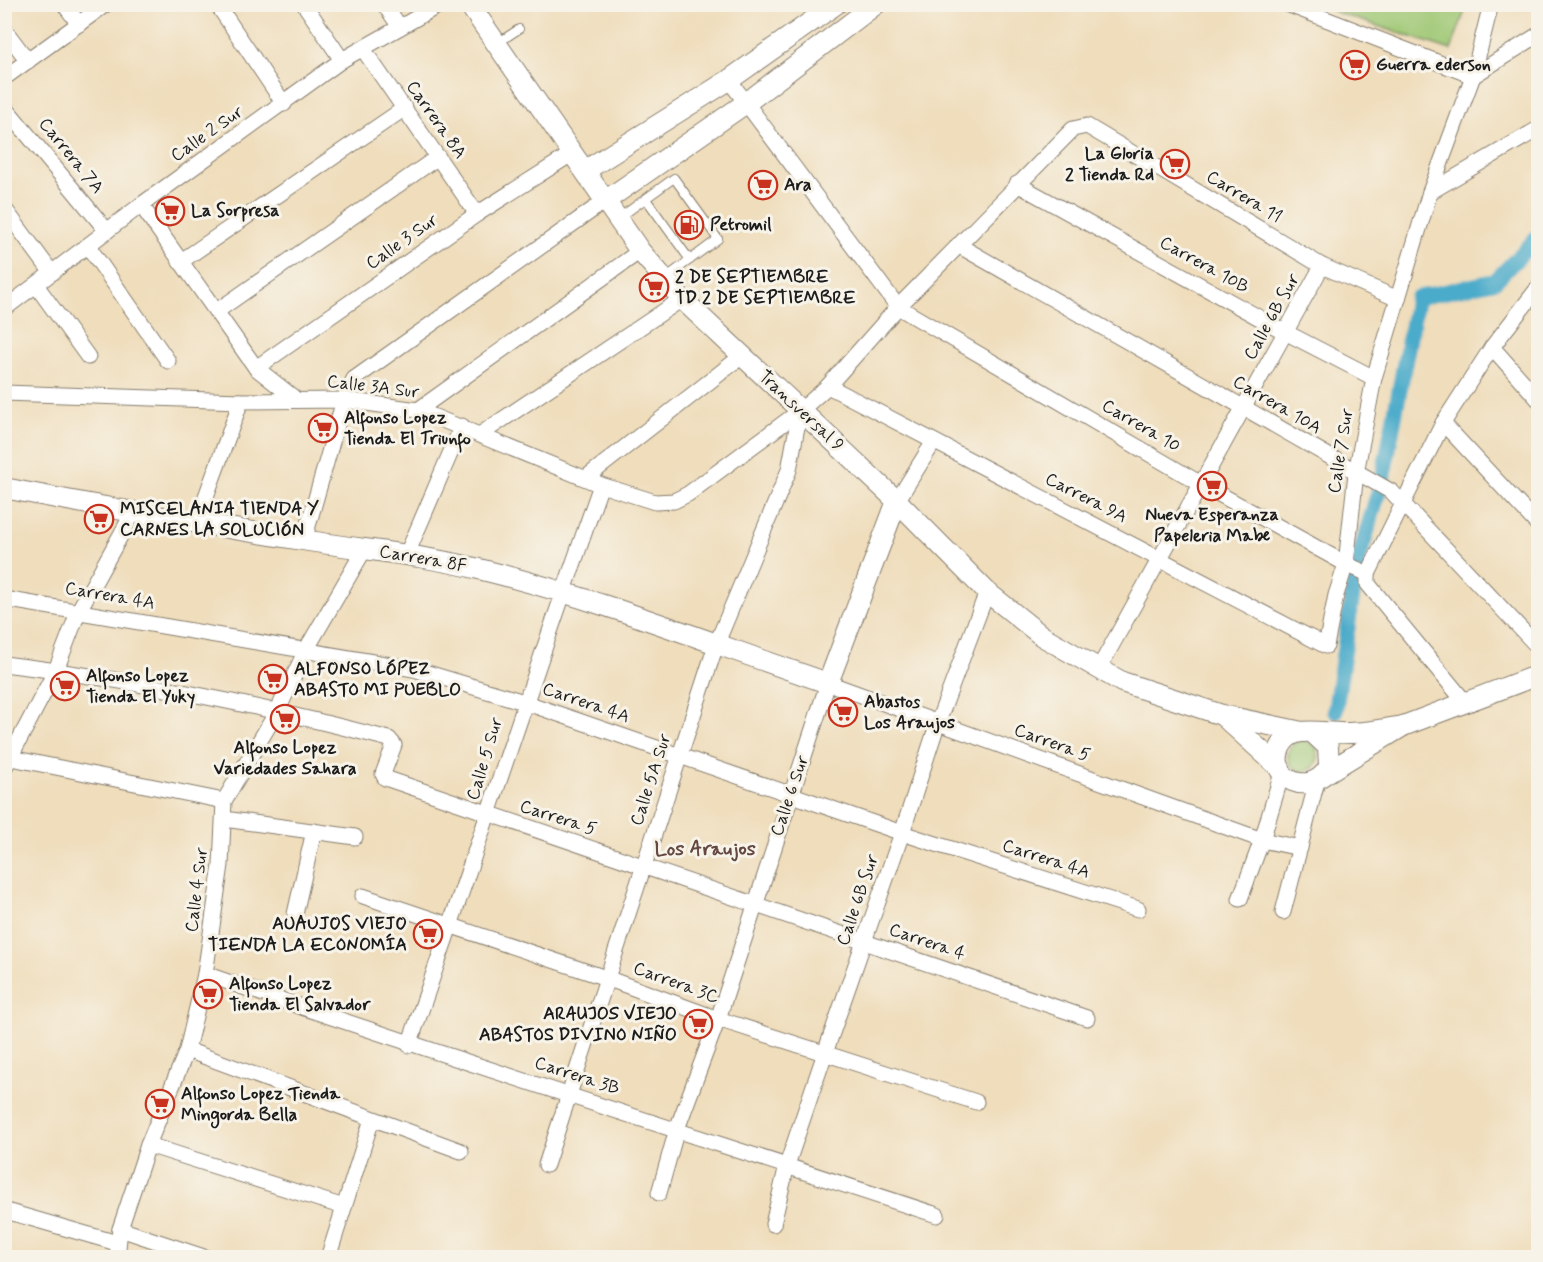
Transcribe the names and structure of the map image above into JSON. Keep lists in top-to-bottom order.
{
  "streets": {
    "street": [
      "Carrera 8A",
      "Calle 2 Sur",
      "Carrera 7A",
      "Carrera 11",
      "Calle 3 Sur",
      "Carrera 10B",
      "Calle 6B Sur",
      "Calle 3A Sur",
      "Carrera 10A",
      "Transversal 9",
      "Carrera 10",
      "Calle 7 Sur",
      "Carrera 9A",
      "Carrera 8F",
      "Carrera 4A",
      "Carrera 5",
      "Calle 5 Sur",
      "Calle 5A Sur",
      "Calle 6 Sur",
      "Calle 4 Sur",
      "Carrera 4",
      "Carrera 3C",
      "Carrera 3B"
    ]
  },
  "crossings": [
    ["Carrera 8A", "Calle 2 Sur"],
    ["Carrera 8A", "Calle 3 Sur"],
    ["Calle 2 Sur", "Carrera 7A"],
    ["Carrera 11", "Calle 6B Sur"],
    ["Carrera 11", "Calle 3A Sur"],
    ["Carrera 11", "Calle 7 Sur"],
    ["Calle 3 Sur", "Transversal 9"],
    ["Carrera 10B", "Calle 6B Sur"],
    ["Carrera 10B", "Calle 3A Sur"],
    ["Carrera 10B", "Calle 7 Sur"],
    ["Calle 6B Sur", "Carrera 10A"],
    ["Calle 6B Sur", "Transversal 9"],
    ["Calle 6B Sur", "Carrera 10"],
    ["Calle 6B Sur", "Carrera 9A"],
    ["Calle 6B Sur", "Carrera 4A"],
    ["Calle 6B Sur", "Carrera 5"],
    ["Calle 6B Sur", "Carrera 4"],
    ["Calle 6B Sur", "Carrera 3C"],
    ["Calle 6B Sur", "Carrera 3B"],
    ["Calle 3A Sur", "Carrera 10A"],
    ["Calle 3A Sur", "Transversal 9"],
    ["Calle 3A Sur", "Carrera 10"],
    ["Calle 3A Sur", "Carrera 9A"],
    ["Calle 3A Sur", "Calle 5 Sur"],
    ["Calle 3A Sur", "Calle 5A Sur"],
    ["Carrera 10A", "Calle 7 Sur"],
    ["Transversal 9", "Carrera 10"],
    ["Transversal 9", "Calle 5A Sur"],
    ["Transversal 9", "Calle 6 Sur"],
    ["Carrera 10", "Calle 7 Sur"],
    ["Calle 7 Sur", "Carrera 9A"],
    ["Carrera 9A", "Calle 6 Sur"],
    ["Carrera 8F", "Carrera 5"],
    ["Carrera 8F", "Calle 5 Sur"],
    ["Carrera 8F", "Calle 5A Sur"],
    ["Carrera 8F", "Calle 6 Sur"],
    ["Carrera 4A", "Calle 5 Sur"],
    ["Carrera 4A", "Calle 5A Sur"],
    ["Carrera 4A", "Calle 6 Sur"],
    ["Carrera 5", "Calle 5 Sur"],
    ["Carrera 5", "Calle 5A Sur"],
    ["Carrera 5", "Calle 6 Sur"],
    ["Carrera 5", "Carrera 4"],
    ["Calle 5 Sur", "Carrera 3C"],
    ["Calle 5 Sur", "Carrera 3B"],
    ["Calle 5A Sur", "Carrera 3C"],
    ["Calle 5A Sur", "Carrera 3B"],
    ["Calle 6 Sur", "Carrera 4"],
    ["Calle 6 Sur", "Carrera 3C"],
    ["Calle 6 Sur", "Carrera 3B"],
    ["Calle 4 Sur", "Carrera 3B"]
  ],
  "districts": ["Los Araujos"],
  "places": {
    "supermarket": [
      "Guerra ederson",
      "La Gloria 2 Tienda Rd",
      "Ara",
      "La Sorpresa",
      "2 DE SEPTIEMBRE TD 2 DE SEPTIEMBRE",
      "Alfonso Lopez Tienda El Triunfo",
      "Nueva Esperanza Papeleria Mabe",
      "MISCELANIA TIENDA Y CARNES LA SOLUCIÓN",
      "ALFONSO LÓPEZ ABASTO MI PUEBLO",
      "Alfonso Lopez Tienda El Yuky",
      "Abastos Los Araujos",
      "Alfonso Lopez Variedades Sahara",
      "AUAUJOS VIEJO TIENDA LA ECONOMÍA",
      "Alfonso Lopez Tienda El Salvador",
      "ARAUJOS VIEJO ABASTOS DIVINO NIÑO",
      "Alfonso Lopez Tienda Mingorda Bella"
    ],
    "fuel station": ["Petromil"]
  }
}
